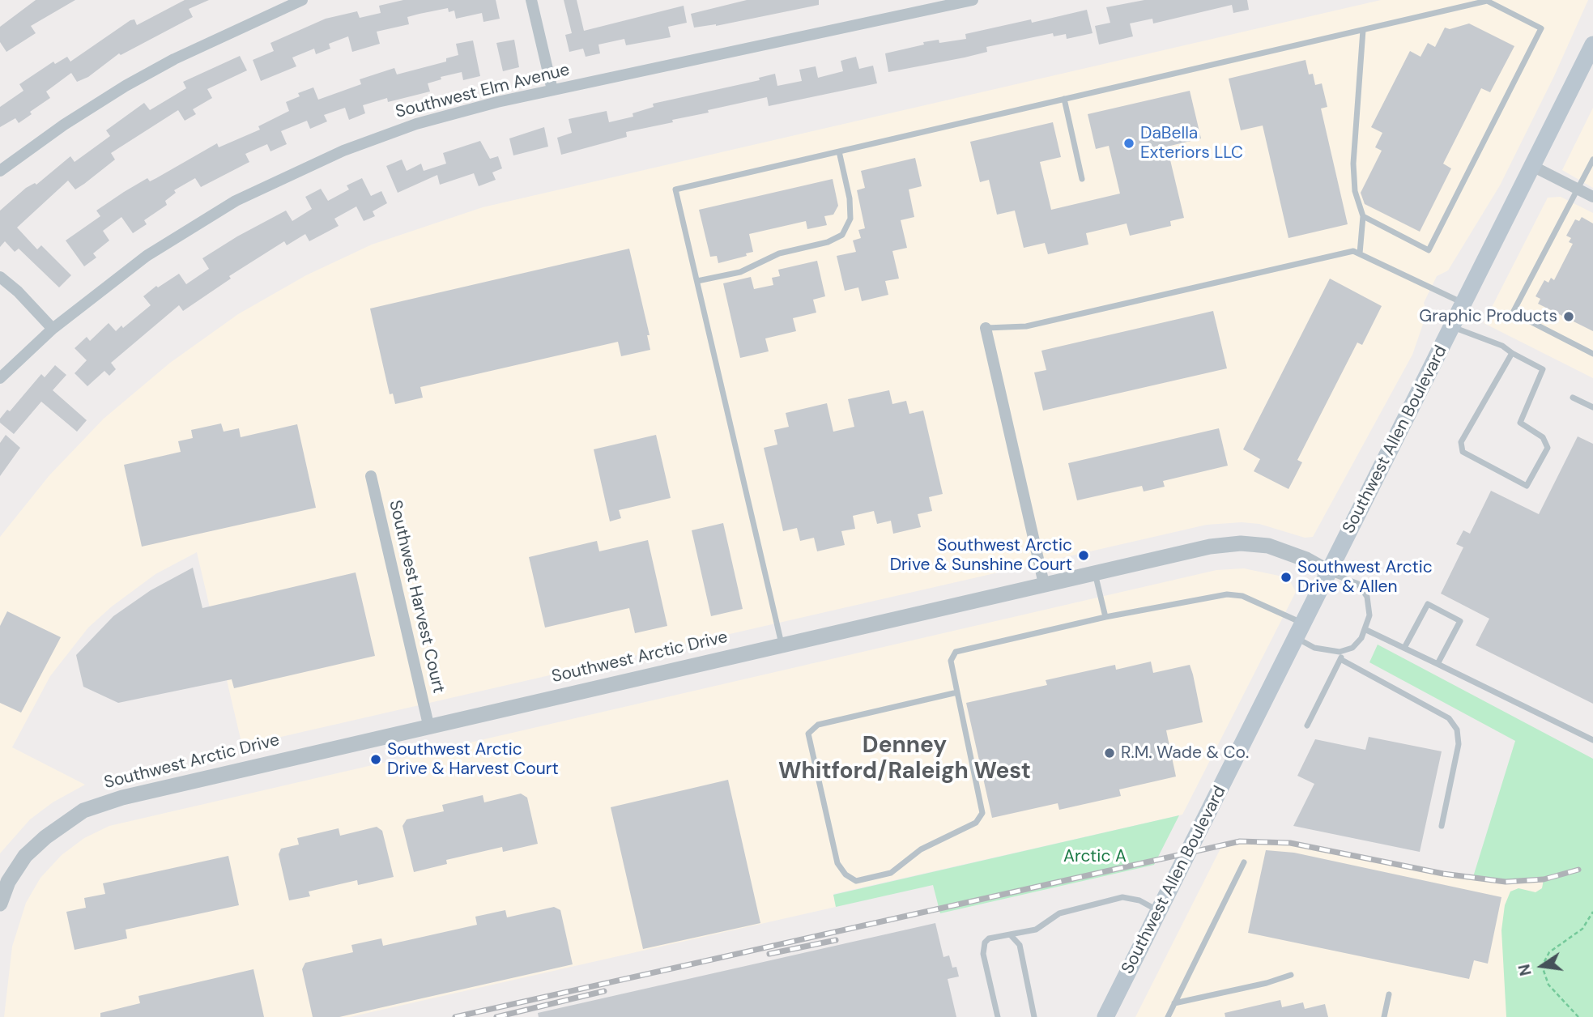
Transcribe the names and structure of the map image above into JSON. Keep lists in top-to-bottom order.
{
  "streets": {
    "main road": ["Southwest Allen Boulevard"],
    "street": ["Southwest Elm Avenue", "Southwest Harvest Court", "Southwest Arctic Drive"]
  },
  "crossings": [
    ["Southwest Allen Boulevard", "Southwest Arctic Drive"],
    ["Southwest Harvest Court", "Southwest Arctic Drive"]
  ],
  "districts": ["Denney Whitford/Raleigh West"],
  "parks": ["Arctic A"],
  "places": [
    "DaBella Exteriors LLC",
    "Graphic Products",
    "Southwest Arctic Drive & Sunshine Court",
    "Southwest Arctic Drive & Allen",
    "R.M. Wade & Co.",
    "Southwest Arctic Drive & Harvest Court"
  ],
  "north": "left"
}
